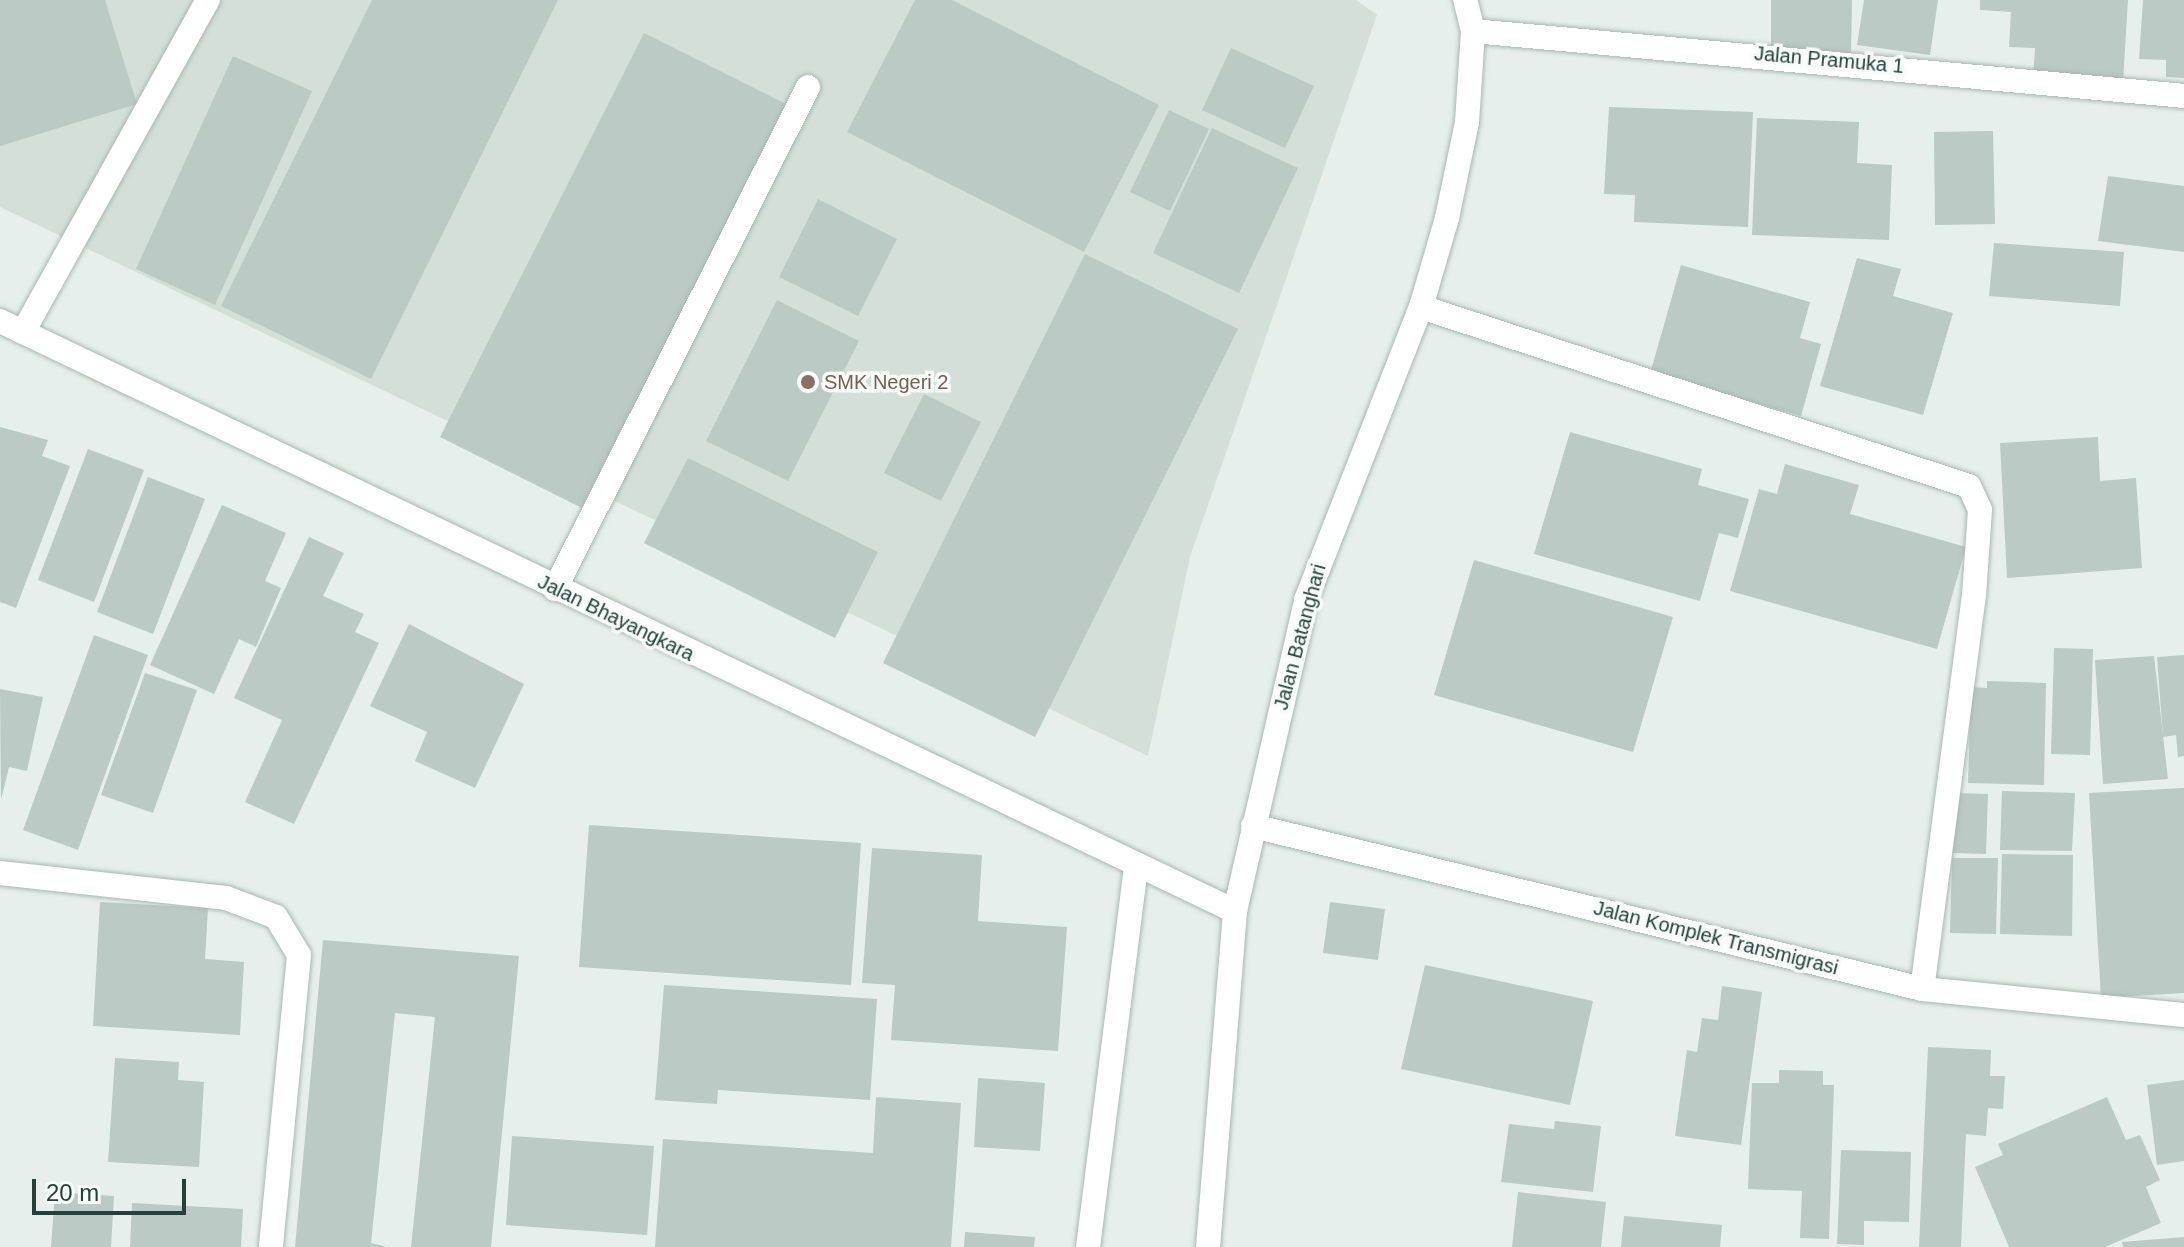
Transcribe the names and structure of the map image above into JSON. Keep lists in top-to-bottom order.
{
  "streets": {
    "street": [
      "Jalan Pramuka 1",
      "Jalan Bhayangkara",
      "Jalan Batanghari",
      "Jalan Komplek Transmigrasi"
    ]
  },
  "crossings": [
    ["Jalan Pramuka 1", "Jalan Batanghari"],
    ["Jalan Bhayangkara", "Jalan Batanghari"],
    ["Jalan Batanghari", "Jalan Komplek Transmigrasi"]
  ],
  "places": ["SMK Negeri 2"],
  "scale_bar": "20 m"
}
